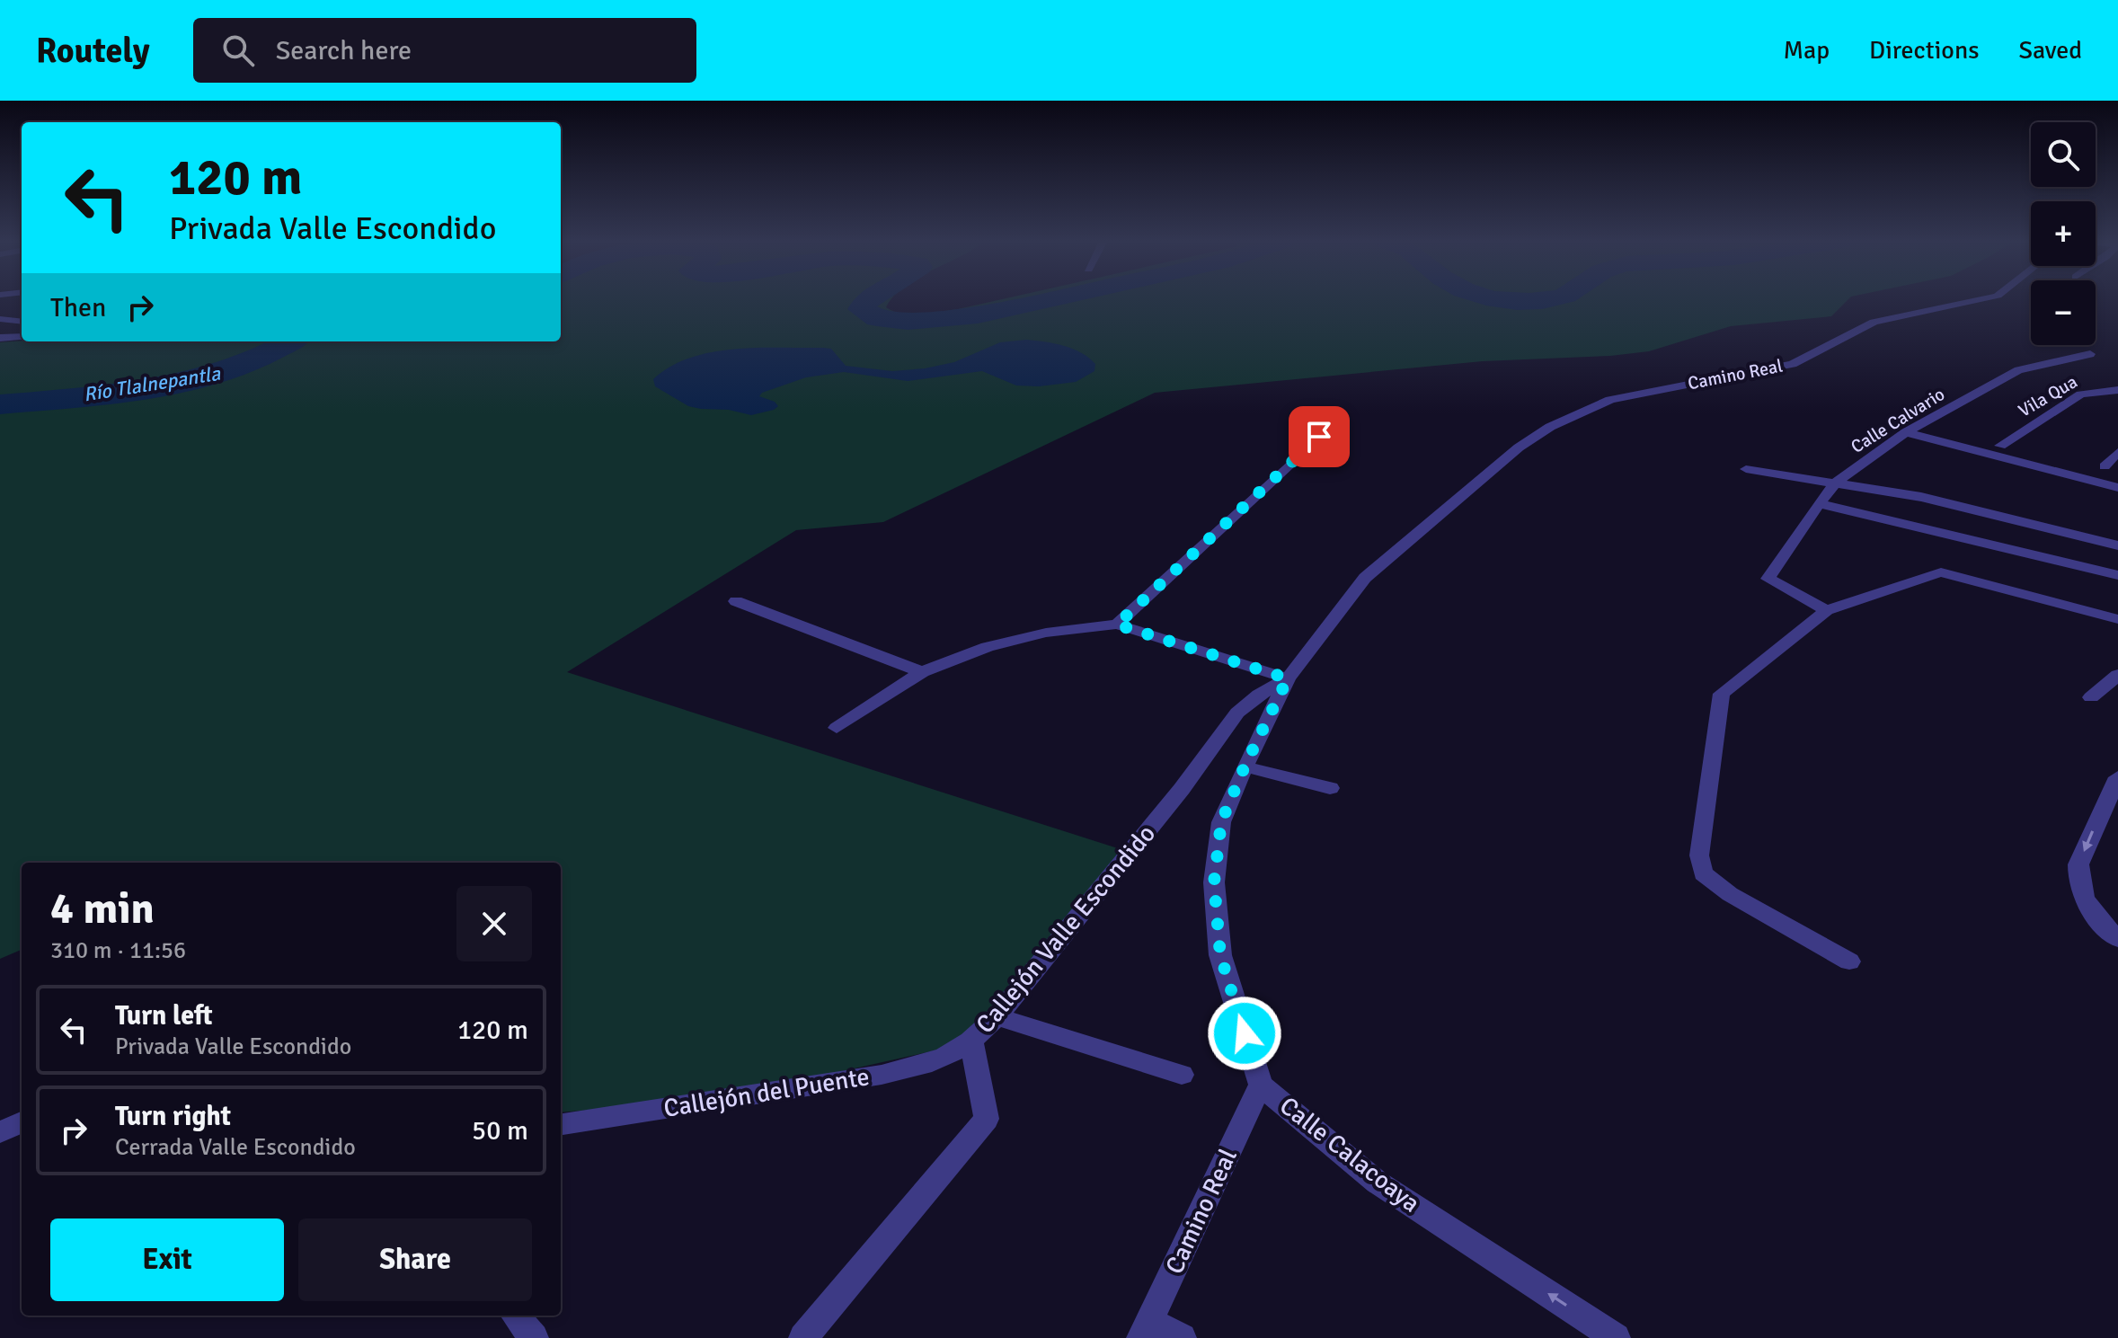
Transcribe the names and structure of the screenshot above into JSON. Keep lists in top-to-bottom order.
{
  "streets": {
    "street": [
      "Camino Real",
      "Vila Qua",
      "Calle Calvario",
      "Callejón Valle Escondido",
      "Callejón del Puente",
      "Calle Calacoaya"
    ]
  },
  "crossings": [
    ["Camino Real", "Calle Calacoaya"],
    ["Callejón Valle Escondido", "Callejón del Puente"],
    ["Callejón Valle Escondido", "Calle Calacoaya"]
  ],
  "one_way": ["Calle Calacoaya"],
  "water": ["Río Tlalnepantla"],
  "page": {
    "header": "Routely",
    "search": "Search here",
    "nav": ["Map", "Directions", "Saved"],
    "map_buttons": ["+", "−"],
    "turn": ["120 m", "Privada Valle Escondido"],
    "then": "Then",
    "heading": ["4 min", "310 m · 11:56"],
    "list": [
      {
        "name": "Turn left",
        "note": "Privada Valle Escondido",
        "value": "120 m"
      },
      {
        "name": "Turn right",
        "note": "Cerrada Valle Escondido",
        "value": "50 m"
      }
    ],
    "buttons": ["Exit", "Share"]
  }
}
